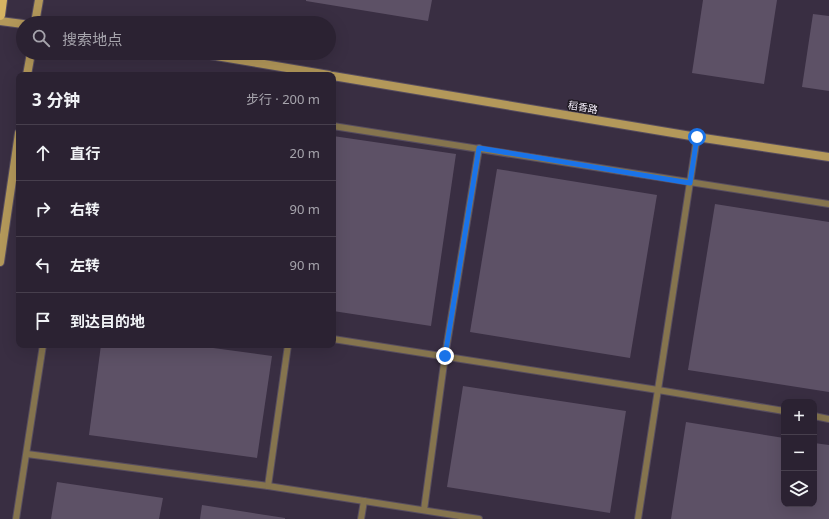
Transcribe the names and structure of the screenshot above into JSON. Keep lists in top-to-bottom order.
{
  "streets": {
    "street": ["稻香路"]
  },
  "page": {
    "search": "搜索地点",
    "heading": ["3 分钟", "步行 · 200 m"],
    "list": [
      ["直行", "20 m"],
      ["右转", "90 m"],
      ["左转", "90 m"],
      "到达目的地"
    ],
    "map_buttons": ["+", "−"]
  }
}
